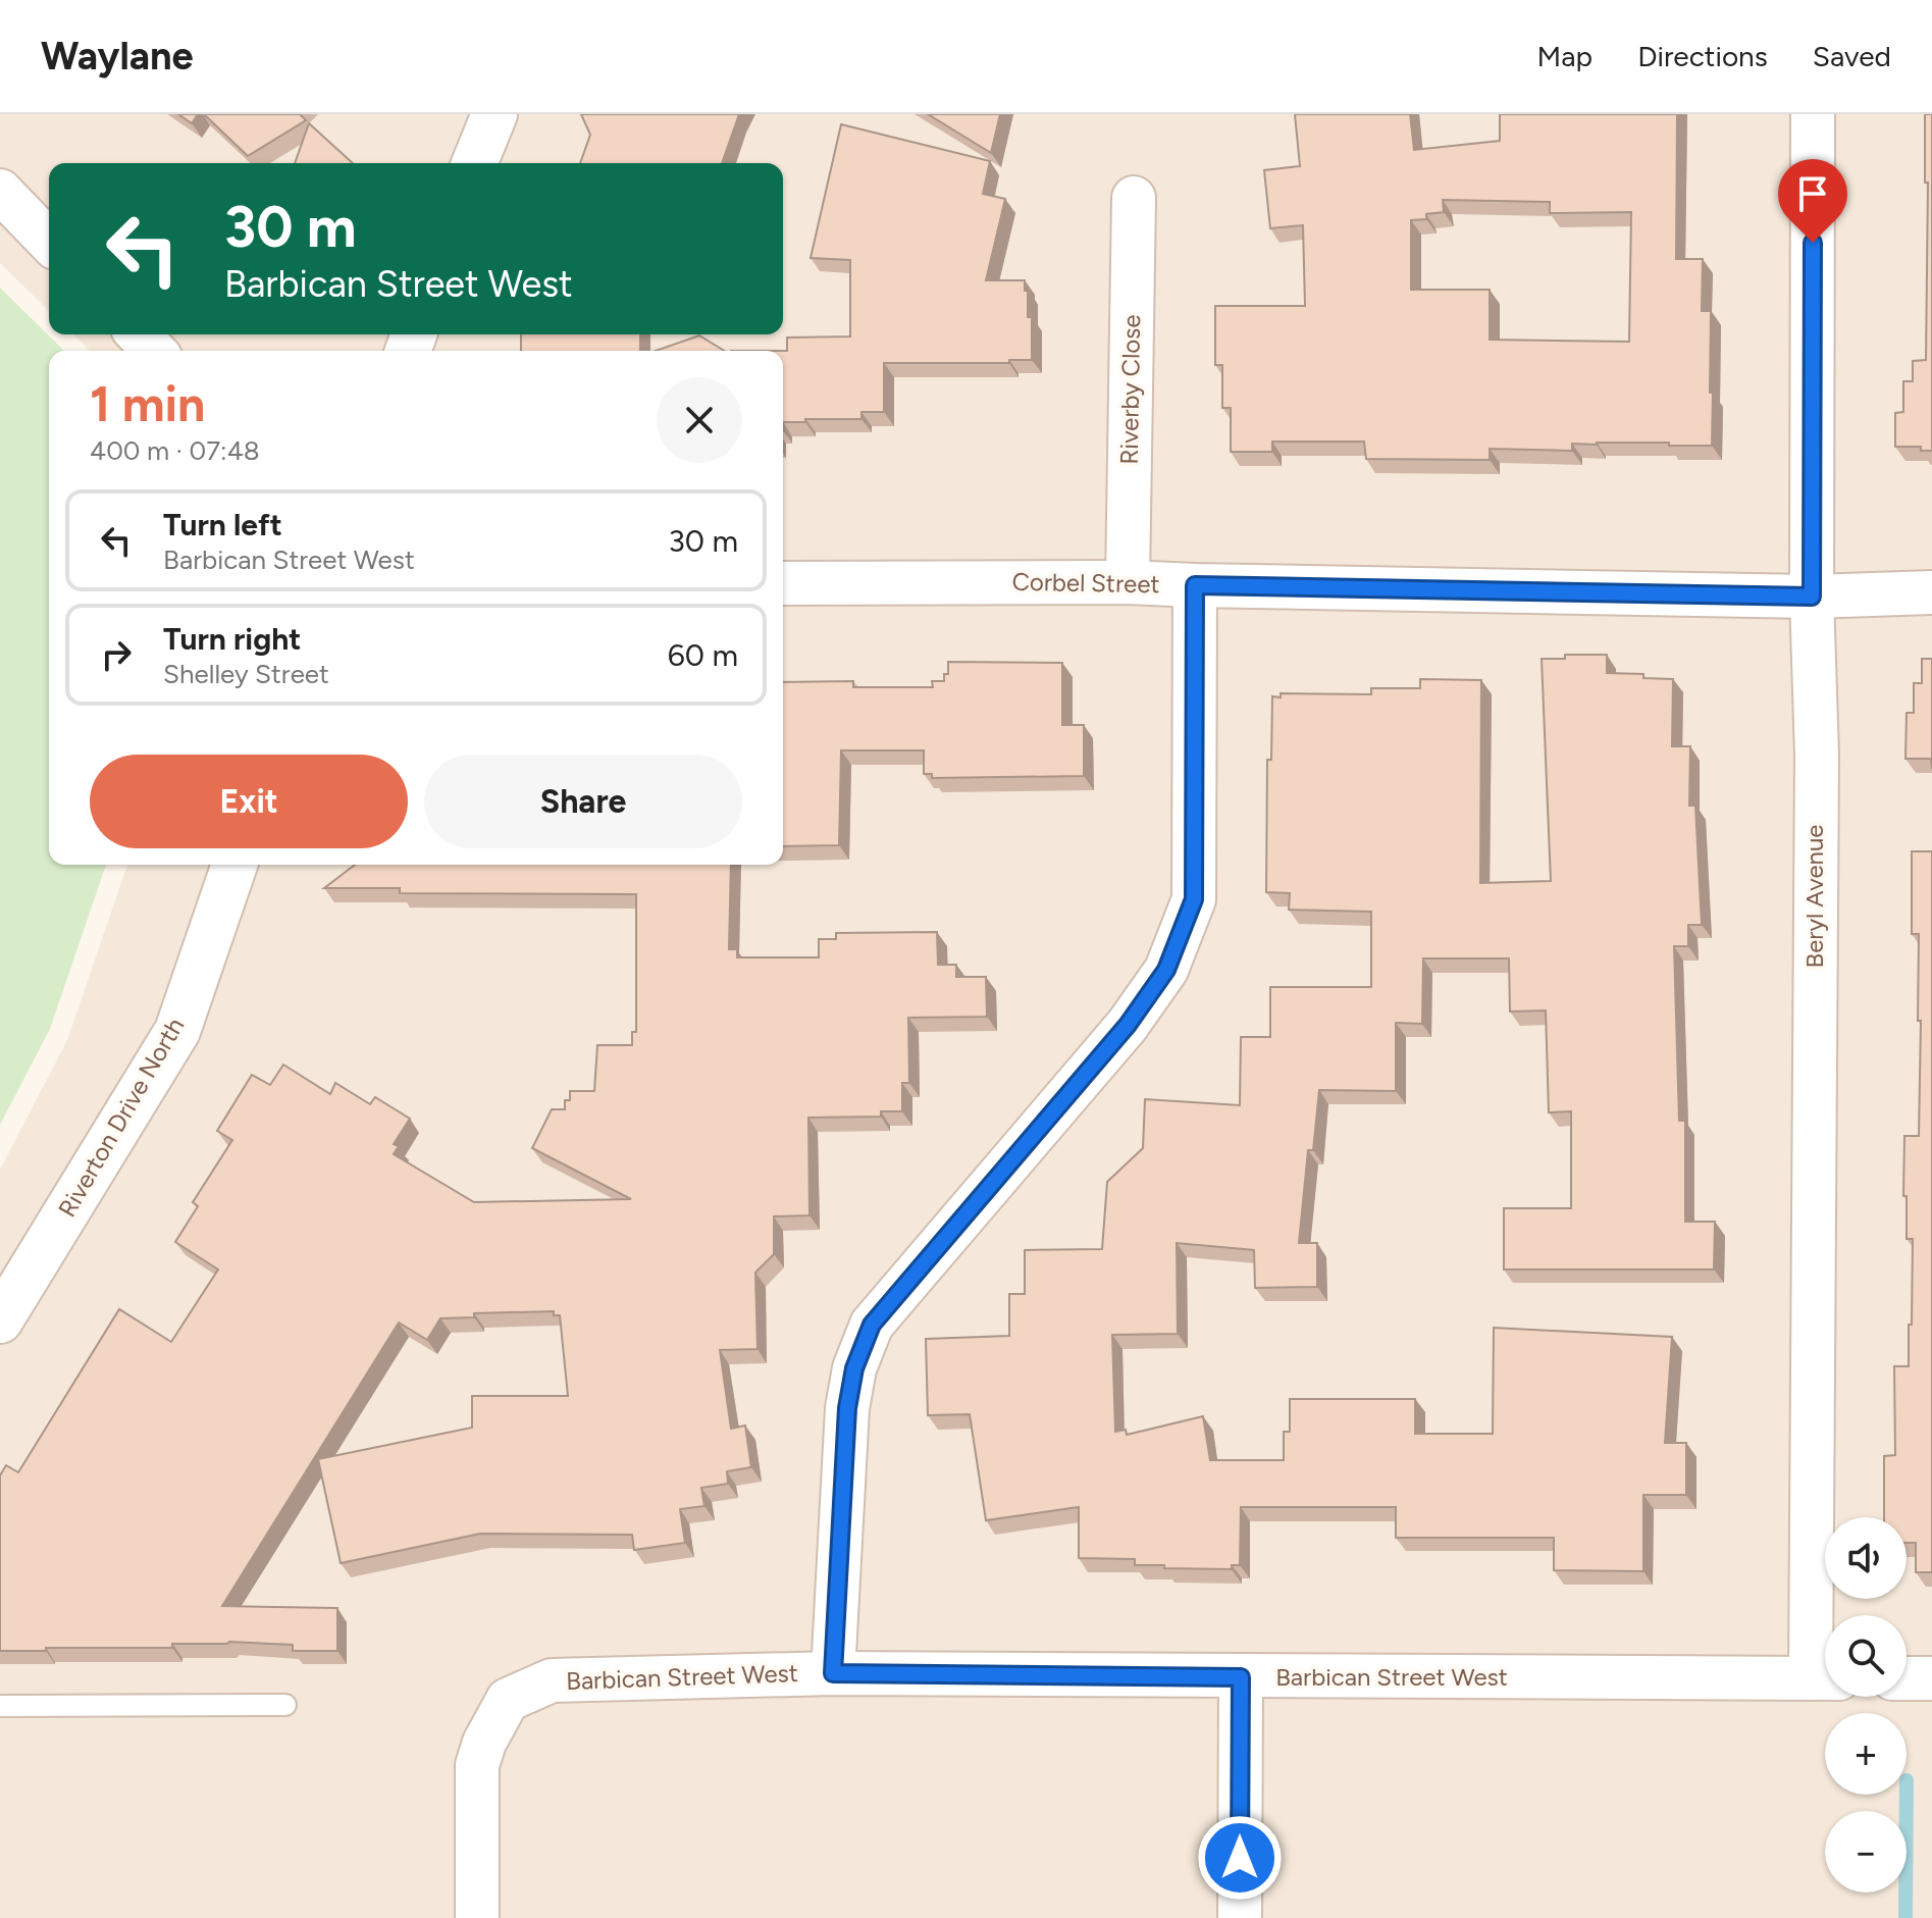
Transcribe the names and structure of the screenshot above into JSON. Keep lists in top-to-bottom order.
{
  "streets": {
    "street": [
      "Riverby Close",
      "Corbel Street",
      "Beryl Avenue",
      "Riverton Drive North",
      "Barbican Street West"
    ]
  },
  "crossings": [
    ["Riverby Close", "Corbel Street"],
    ["Corbel Street", "Beryl Avenue"],
    ["Beryl Avenue", "Barbican Street West"]
  ],
  "page": {
    "header": "Waylane",
    "nav": ["Map", "Directions", "Saved"],
    "turn": ["30 m", "Barbican Street West"],
    "heading": ["1 min", "400 m · 07:48"],
    "list": [
      {
        "name": "Turn left",
        "note": "Barbican Street West",
        "value": "30 m"
      },
      {
        "name": "Turn right",
        "note": "Shelley Street",
        "value": "60 m"
      }
    ],
    "buttons": ["Exit", "Share"],
    "map_buttons": ["+", "−"]
  }
}
